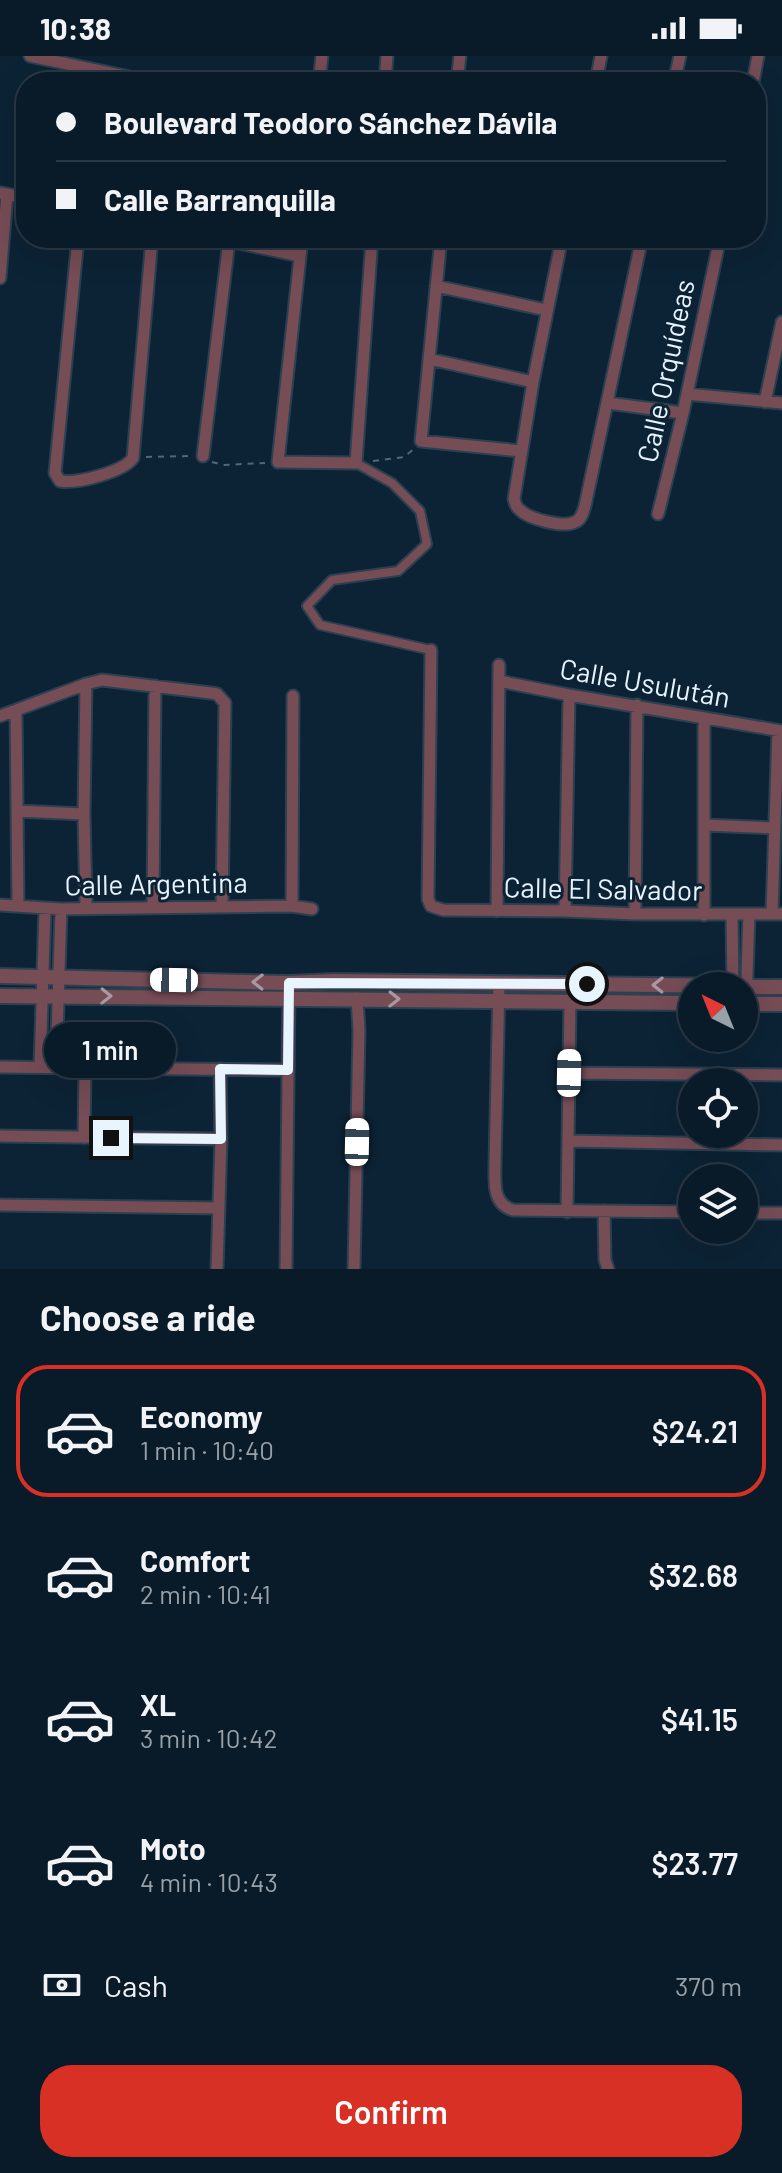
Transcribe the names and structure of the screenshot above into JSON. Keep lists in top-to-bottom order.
{
  "streets": {
    "street": [
      "Calle Orquídeas",
      "Calle Usulután",
      "Calle Argentina",
      "Calle El Salvador"
    ]
  },
  "north": "top left",
  "page": {
    "status": "10:38",
    "banner": ["Boulevard Teodoro Sánchez Dávila", "Calle Barranquilla"],
    "bubble": "1 min",
    "heading": "Choose a ride",
    "list": [
      {
        "name": "Economy",
        "note": "1 min · 10:40",
        "value": "$24.21"
      },
      {
        "name": "Comfort",
        "note": "2 min · 10:41",
        "value": "$32.68"
      },
      {
        "name": "XL",
        "note": "3 min · 10:42",
        "value": "$41.15"
      },
      {
        "name": "Moto",
        "note": "4 min · 10:43",
        "value": "$23.77"
      }
    ],
    "pay": ["Cash", "370 m"],
    "buttons": "Confirm"
  }
}
